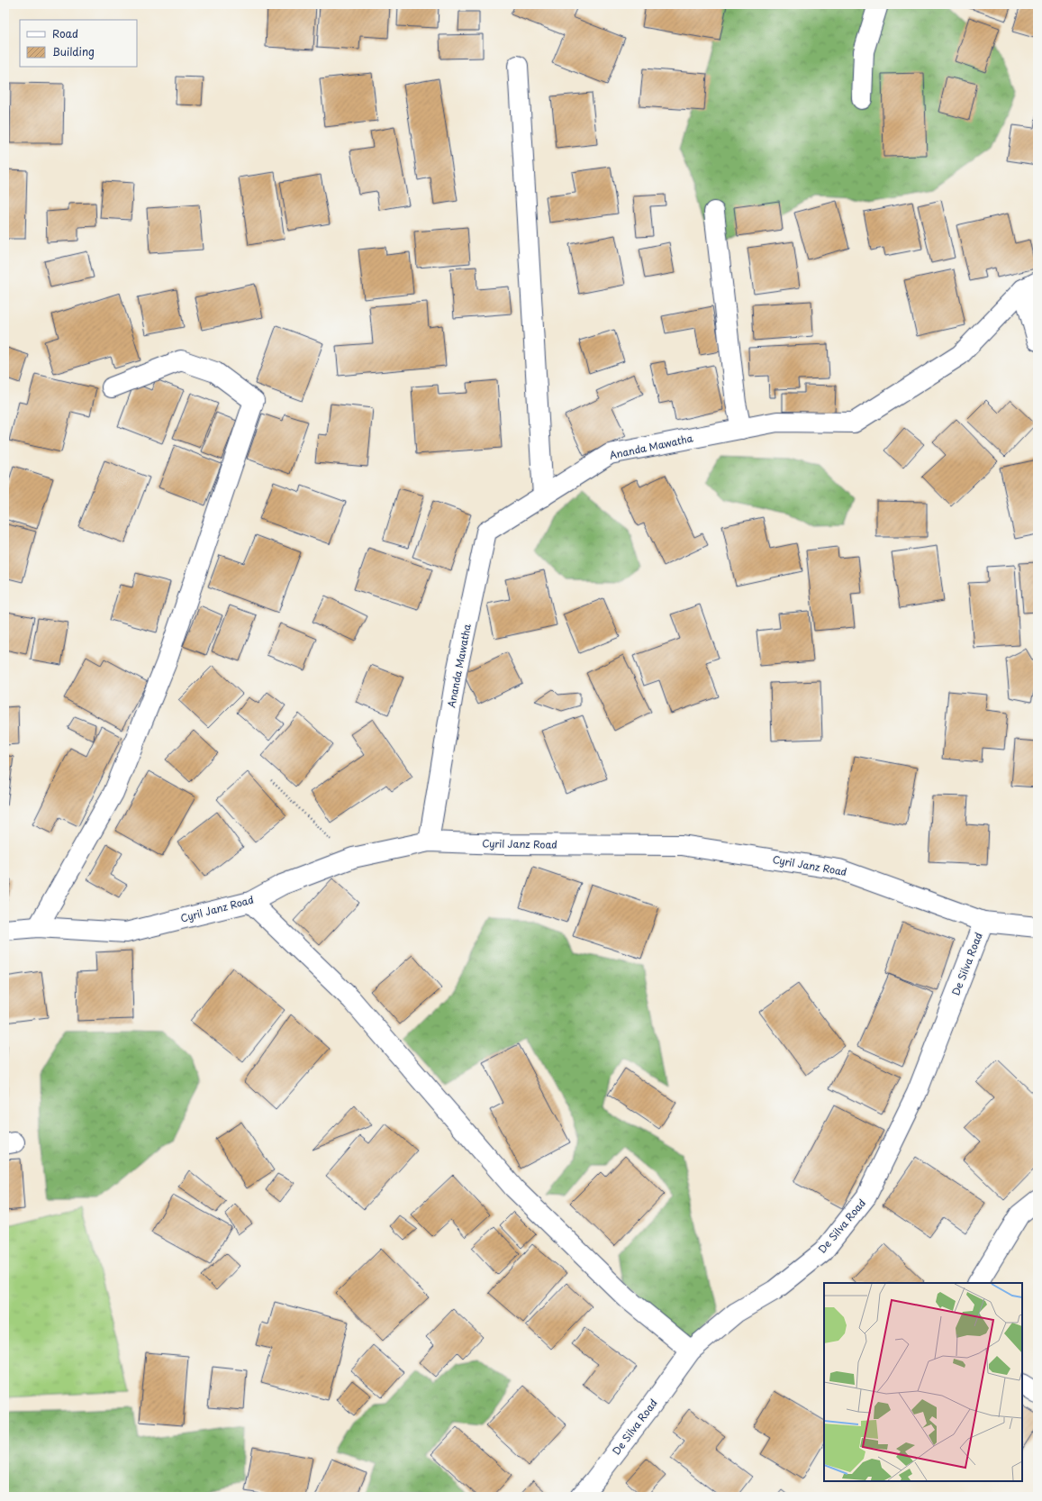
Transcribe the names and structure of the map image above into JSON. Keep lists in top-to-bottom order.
{
  "streets": {
    "street": ["Ananda Mawatha", "Cyril Janz Road", "De Silva Road"]
  },
  "crossings": [
    ["Ananda Mawatha", "Cyril Janz Road"],
    ["Cyril Janz Road", "De Silva Road"]
  ],
  "legend": ["Road", "Building"]
}
